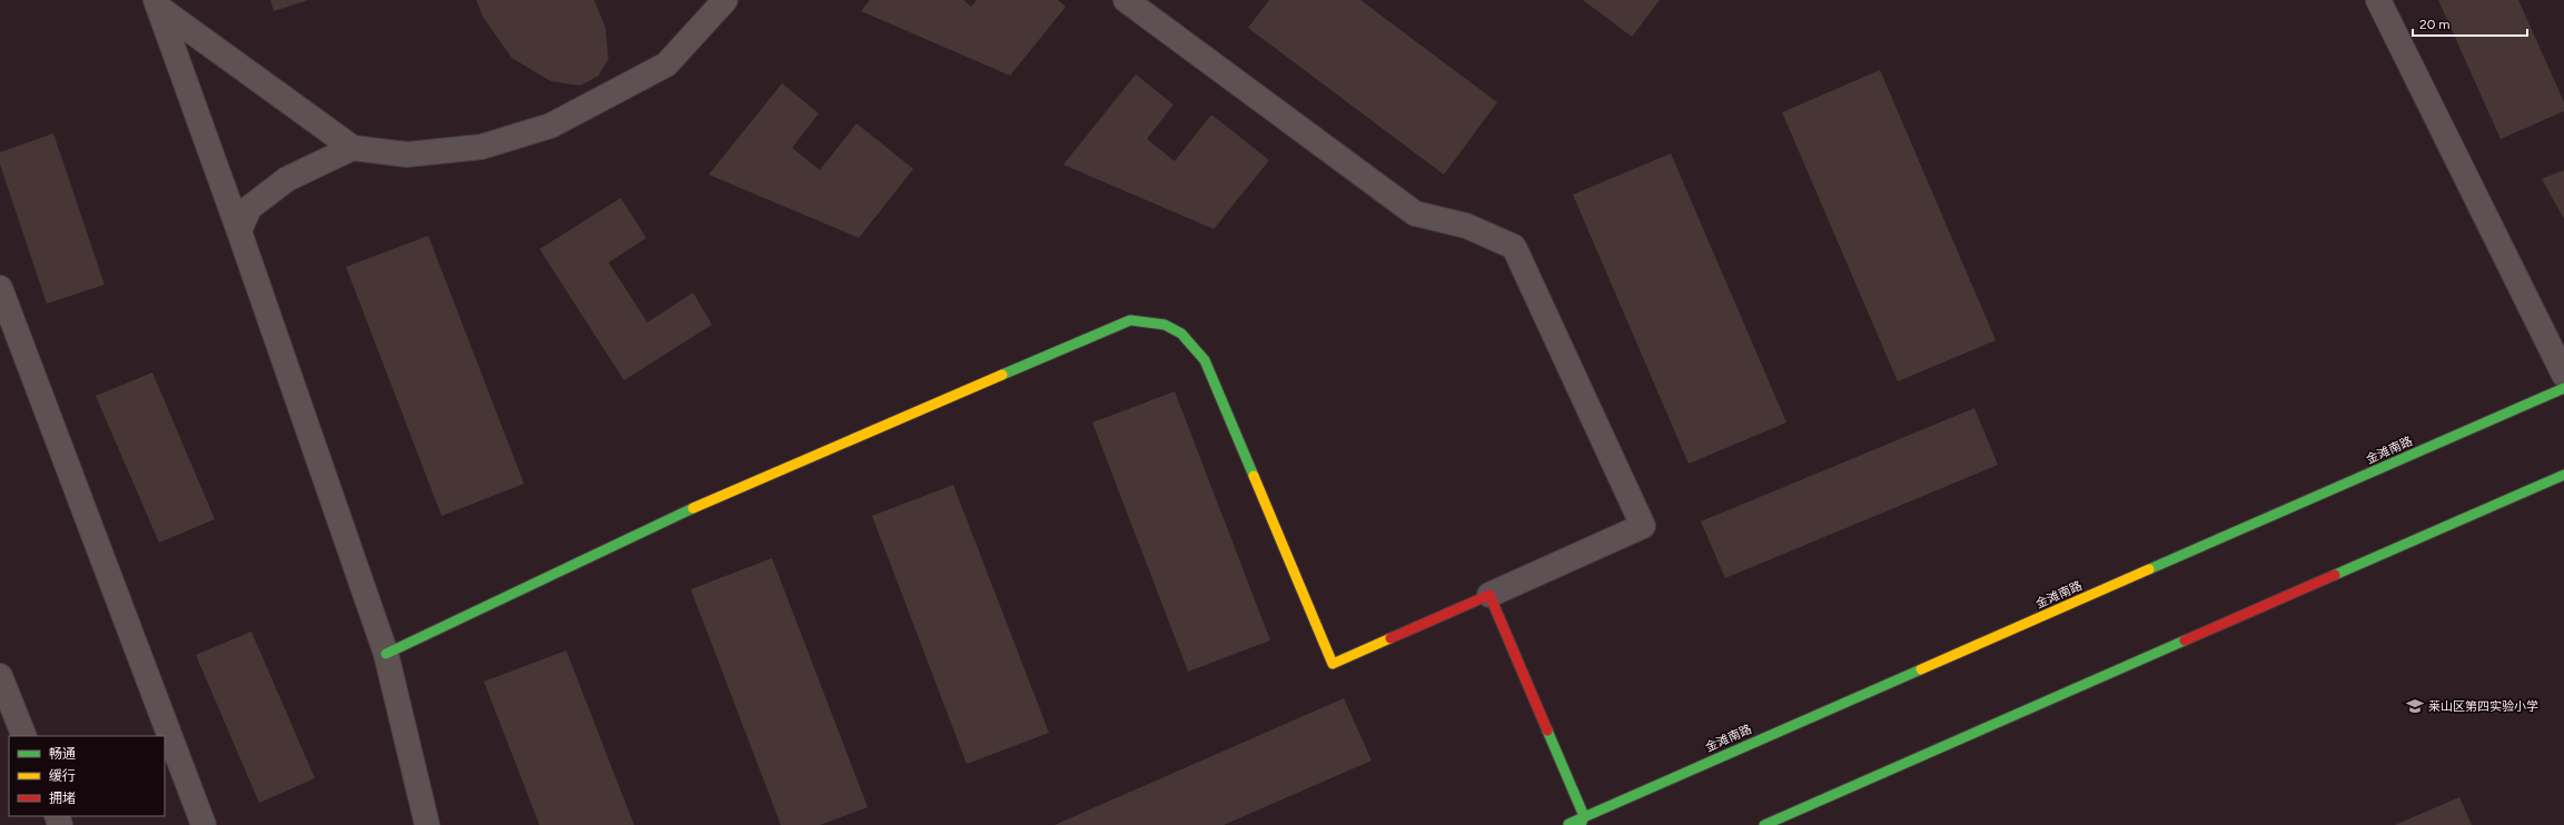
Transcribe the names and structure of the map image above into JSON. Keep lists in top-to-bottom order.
{
  "streets": {
    "street": ["金滩南路"]
  },
  "places": {
    "school or university": ["莱山区第四实验小学"]
  },
  "legend": ["畅通", "缓行", "拥堵"],
  "scale_bar": "20 m"
}
